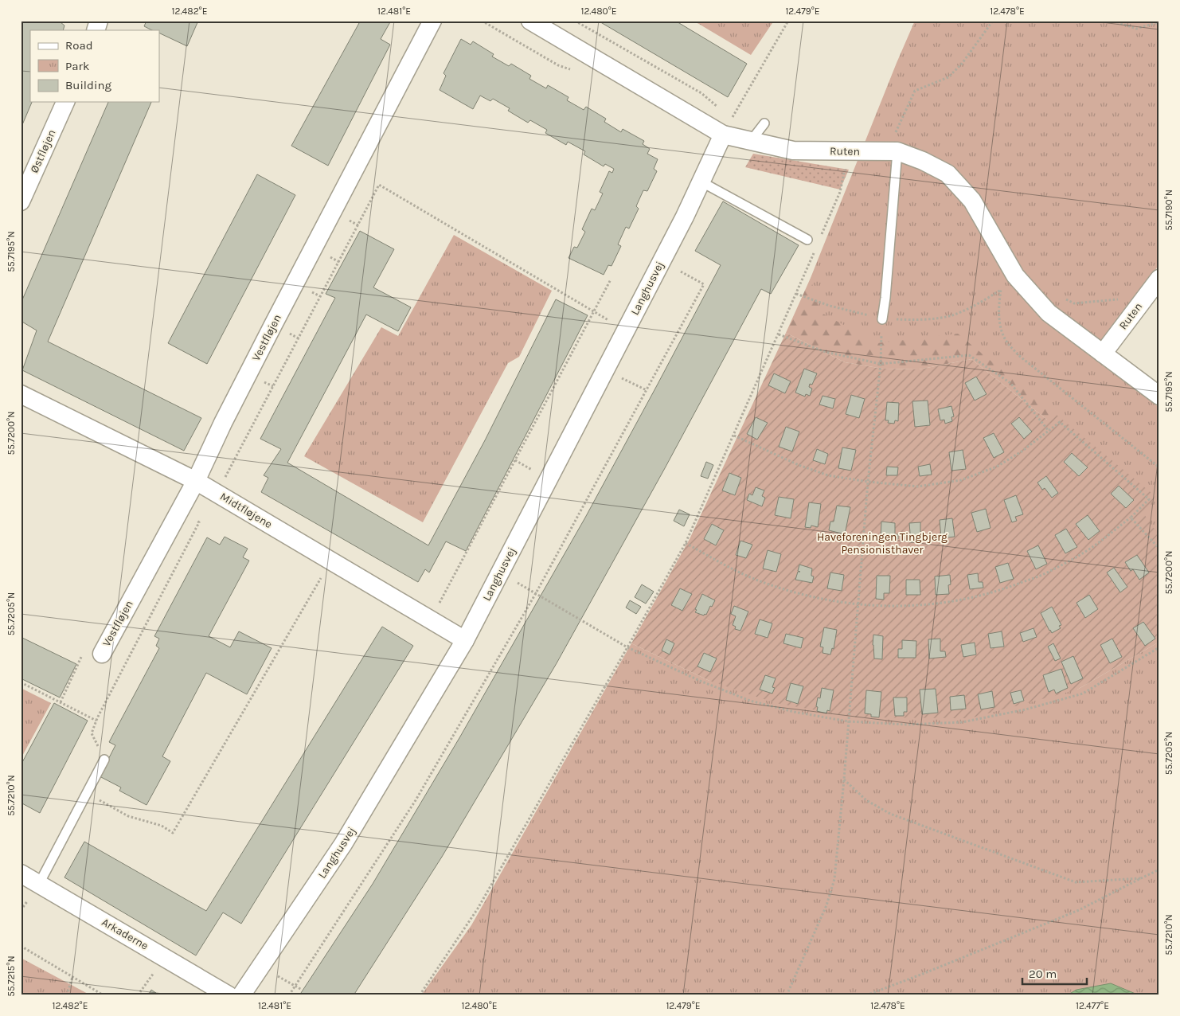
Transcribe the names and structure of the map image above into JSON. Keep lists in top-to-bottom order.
{
  "streets": {
    "street": [
      "Østfløjen",
      "Ruten",
      "Langhusvej",
      "Vestfløjen",
      "Midtfløjene",
      "Arkaderne"
    ]
  },
  "crossings": [
    ["Ruten", "Langhusvej"],
    ["Langhusvej", "Midtfløjene"],
    ["Vestfløjen", "Midtfløjene"]
  ],
  "parks": ["Haveforeningen Tingbjerg Pensionisthaver"],
  "legend": ["Road", "Park", "Building"],
  "scale_bar": "20 m",
  "coordinates": [
    "12.482°E",
    "12.481°E",
    "12.480°E",
    "12.479°E",
    "12.478°E",
    "55.7190°N",
    "55.7195°N",
    "55.7200°N",
    "55.7205°N",
    "55.7210°N",
    "55.7215°N",
    "12.477°E"
  ]
}
